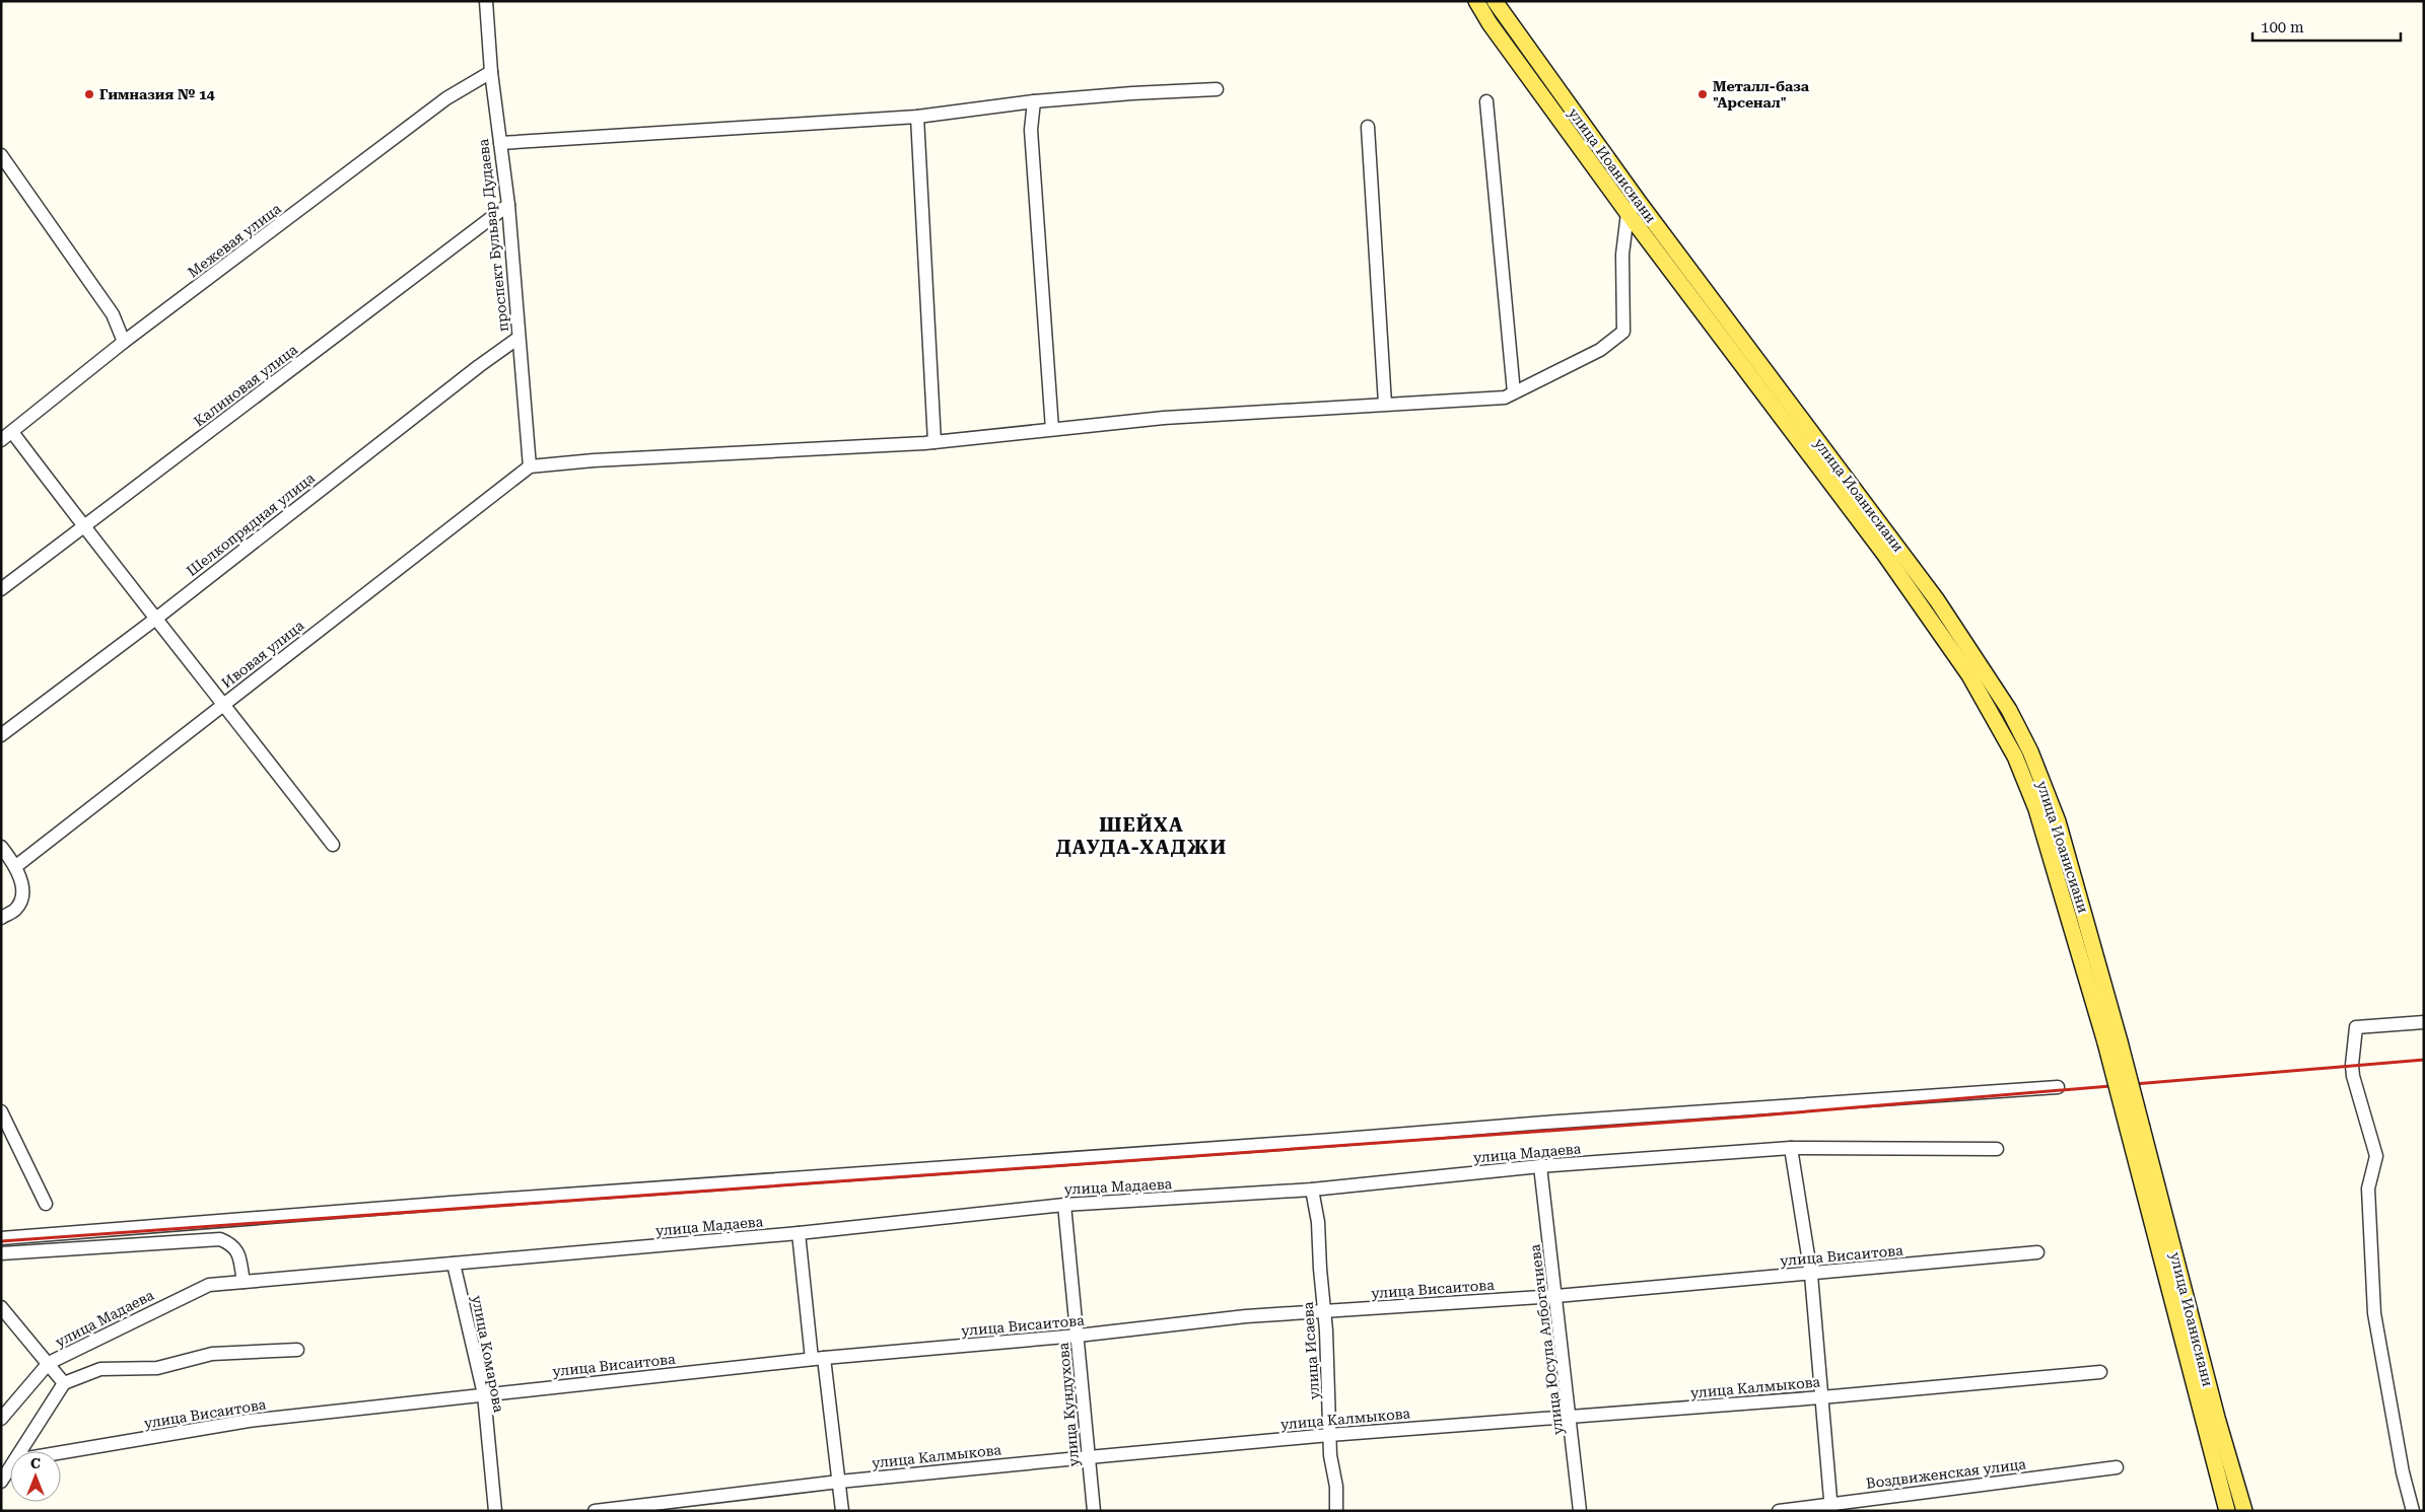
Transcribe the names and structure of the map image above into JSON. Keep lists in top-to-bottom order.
{
  "streets": {
    "main road": ["улица Иоанисиани"],
    "street": [
      "проспект Бульвар Дудаева",
      "Межевая улица",
      "Калиновая улица",
      "Шелкопрядная улица",
      "Ивовая улица",
      "улица Мадаева",
      "улица Висаитова",
      "улица Юсупа Албогачиева",
      "улица Исаева",
      "улица Комарова",
      "улица Калмыкова",
      "улица Кундухова",
      "Воздвиженская улица"
    ]
  },
  "crossings": [
    ["проспект Бульвар Дудаева", "Межевая улица"],
    ["проспект Бульвар Дудаева", "Калиновая улица"],
    ["проспект Бульвар Дудаева", "Шелкопрядная улица"],
    ["проспект Бульвар Дудаева", "Ивовая улица"],
    ["улица Мадаева", "улица Юсупа Албогачиева"],
    ["улица Мадаева", "улица Исаева"],
    ["улица Мадаева", "улица Комарова"],
    ["улица Мадаева", "улица Кундухова"],
    ["улица Висаитова", "улица Юсупа Албогачиева"],
    ["улица Висаитова", "улица Исаева"],
    ["улица Висаитова", "улица Комарова"],
    ["улица Висаитова", "улица Кундухова"],
    ["улица Юсупа Албогачиева", "улица Калмыкова"],
    ["улица Исаева", "улица Калмыкова"],
    ["улица Калмыкова", "улица Кундухова"]
  ],
  "districts": ["ШЕЙХА ДАУДА-ХАДЖИ"],
  "places": ["Гимназия № 14", "Металл-база \"Арсенал\""],
  "scale_bar": "100 m",
  "north": "top"
}
